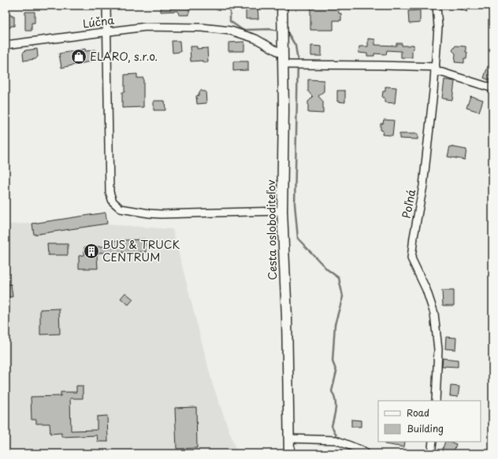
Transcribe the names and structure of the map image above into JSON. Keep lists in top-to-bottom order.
{
  "streets": {
    "main road": ["Cesta osloboditeľov"],
    "street": ["Lúčna", "Poľná"]
  },
  "crossings": [
    ["Lúčna", "Cesta osloboditeľov"]
  ],
  "places": {
    "shop": ["ELARO, s.r.o."],
    "building": ["BUS & TRUCK CENTRUM"]
  },
  "legend": ["Road", "Building"]
}
